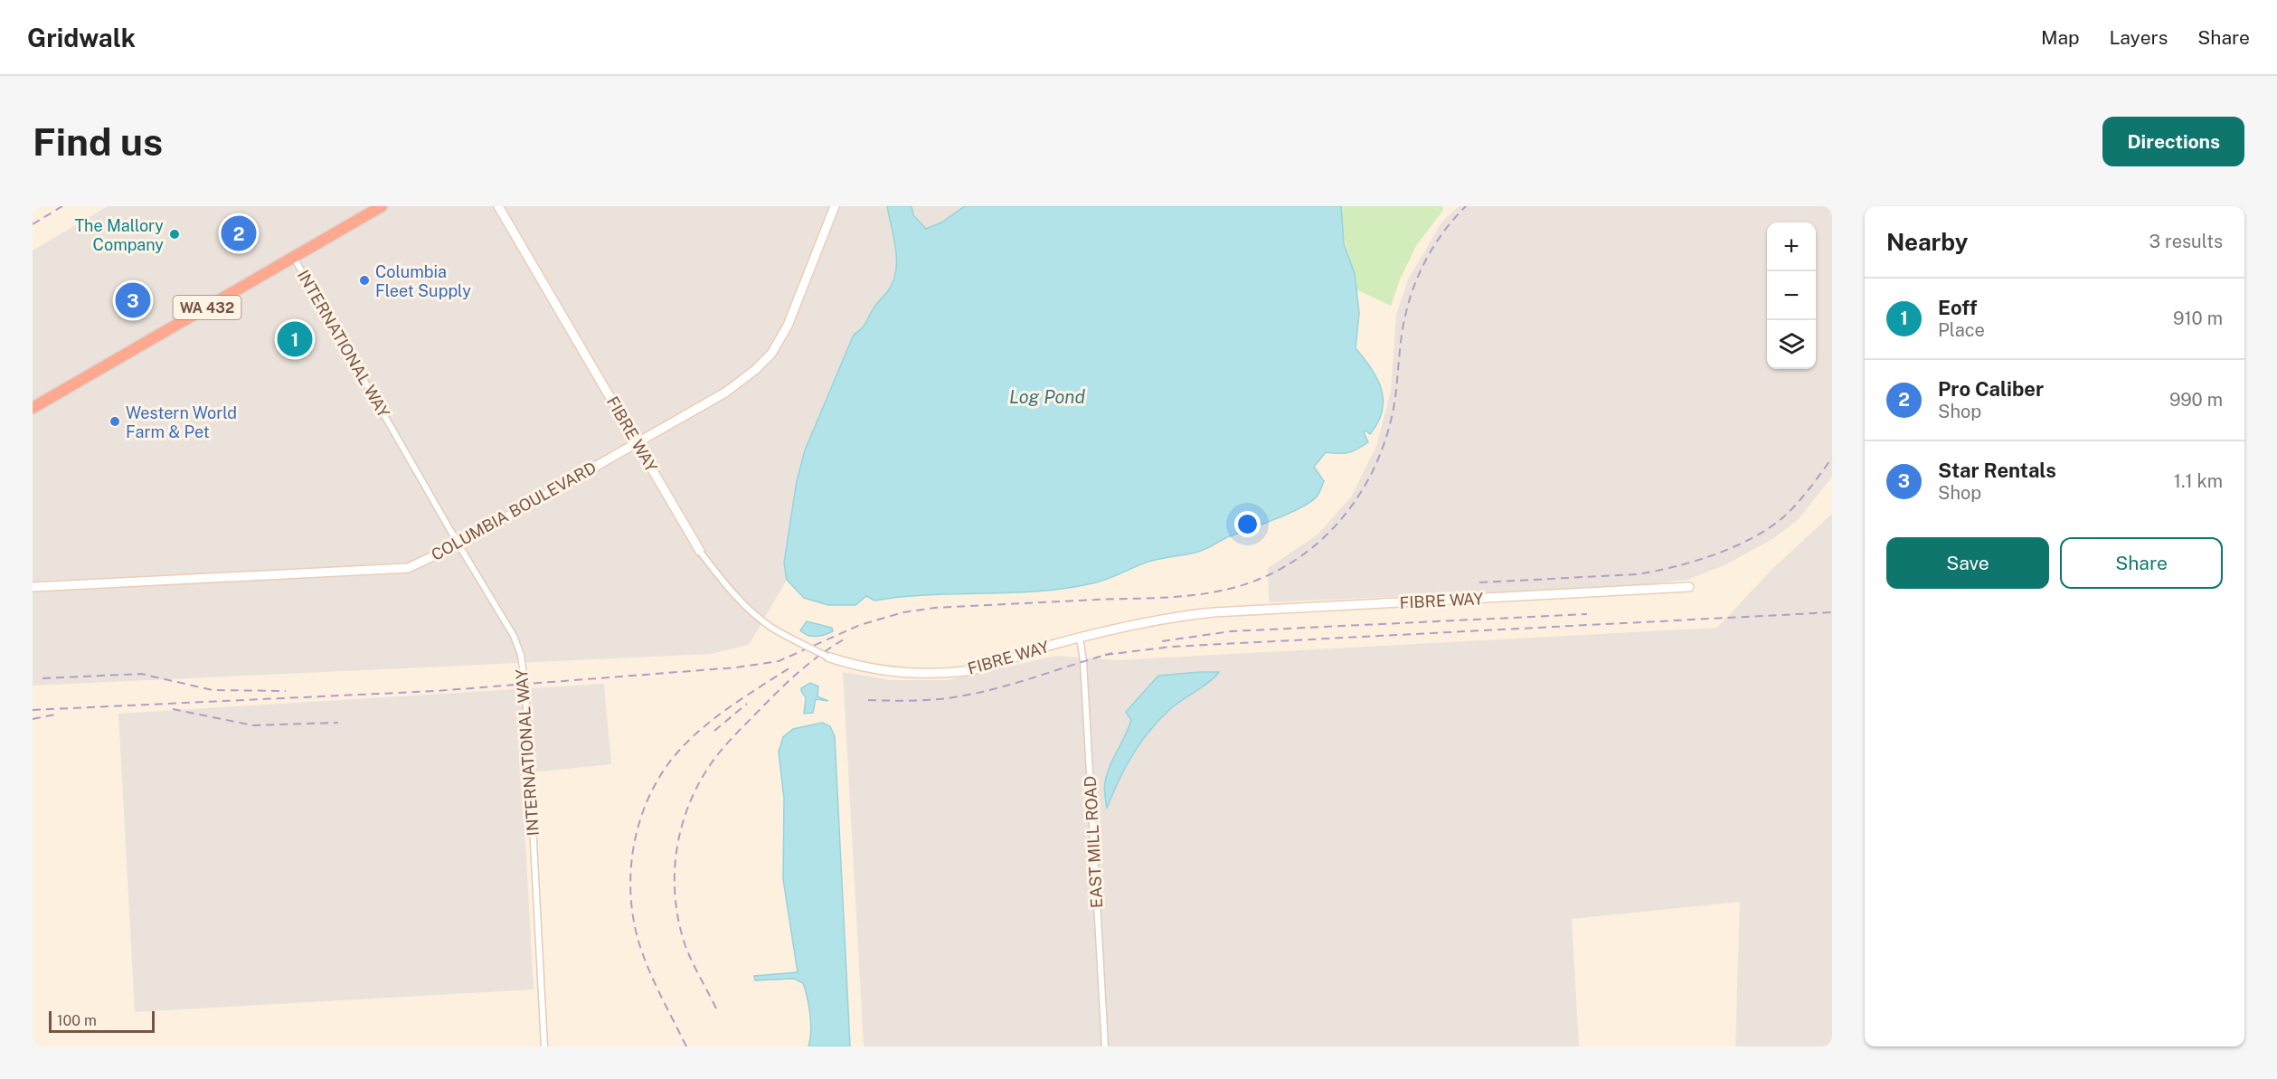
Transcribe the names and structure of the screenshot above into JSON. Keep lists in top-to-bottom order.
{
  "streets": {
    "highway": ["WA 432"],
    "street": [
      "INTERNATIONAL WAY",
      "FIBRE WAY",
      "COLUMBIA BOULEVARD",
      "EAST MILL ROAD"
    ]
  },
  "crossings": [
    ["WA 432", "INTERNATIONAL WAY"],
    ["INTERNATIONAL WAY", "COLUMBIA BOULEVARD"],
    ["FIBRE WAY", "COLUMBIA BOULEVARD"],
    ["FIBRE WAY", "EAST MILL ROAD"]
  ],
  "water": ["Log Pond"],
  "places": ["The Mallory Company", "Columbia Fleet Supply", "Western World Farm & Pet"],
  "scale_bar": "100 m",
  "page": {
    "header": "Gridwalk",
    "nav": ["Map", "Layers", "Share"],
    "buttons": [
      "Directions",
      ["Save", "Share"]
    ],
    "title": "Find us",
    "heading": ["Nearby", "3 results"],
    "pins": ["2", "3", "1"],
    "map_buttons": ["+", "−"],
    "list": [
      {
        "mark": "1",
        "name": "Eoff",
        "note": "Place",
        "value": "910 m"
      },
      {
        "mark": "2",
        "name": "Pro Caliber",
        "note": "Shop",
        "value": "990 m"
      },
      {
        "mark": "3",
        "name": "Star Rentals",
        "note": "Shop",
        "value": "1.1 km"
      }
    ],
    "scale": "100 m"
  }
}
